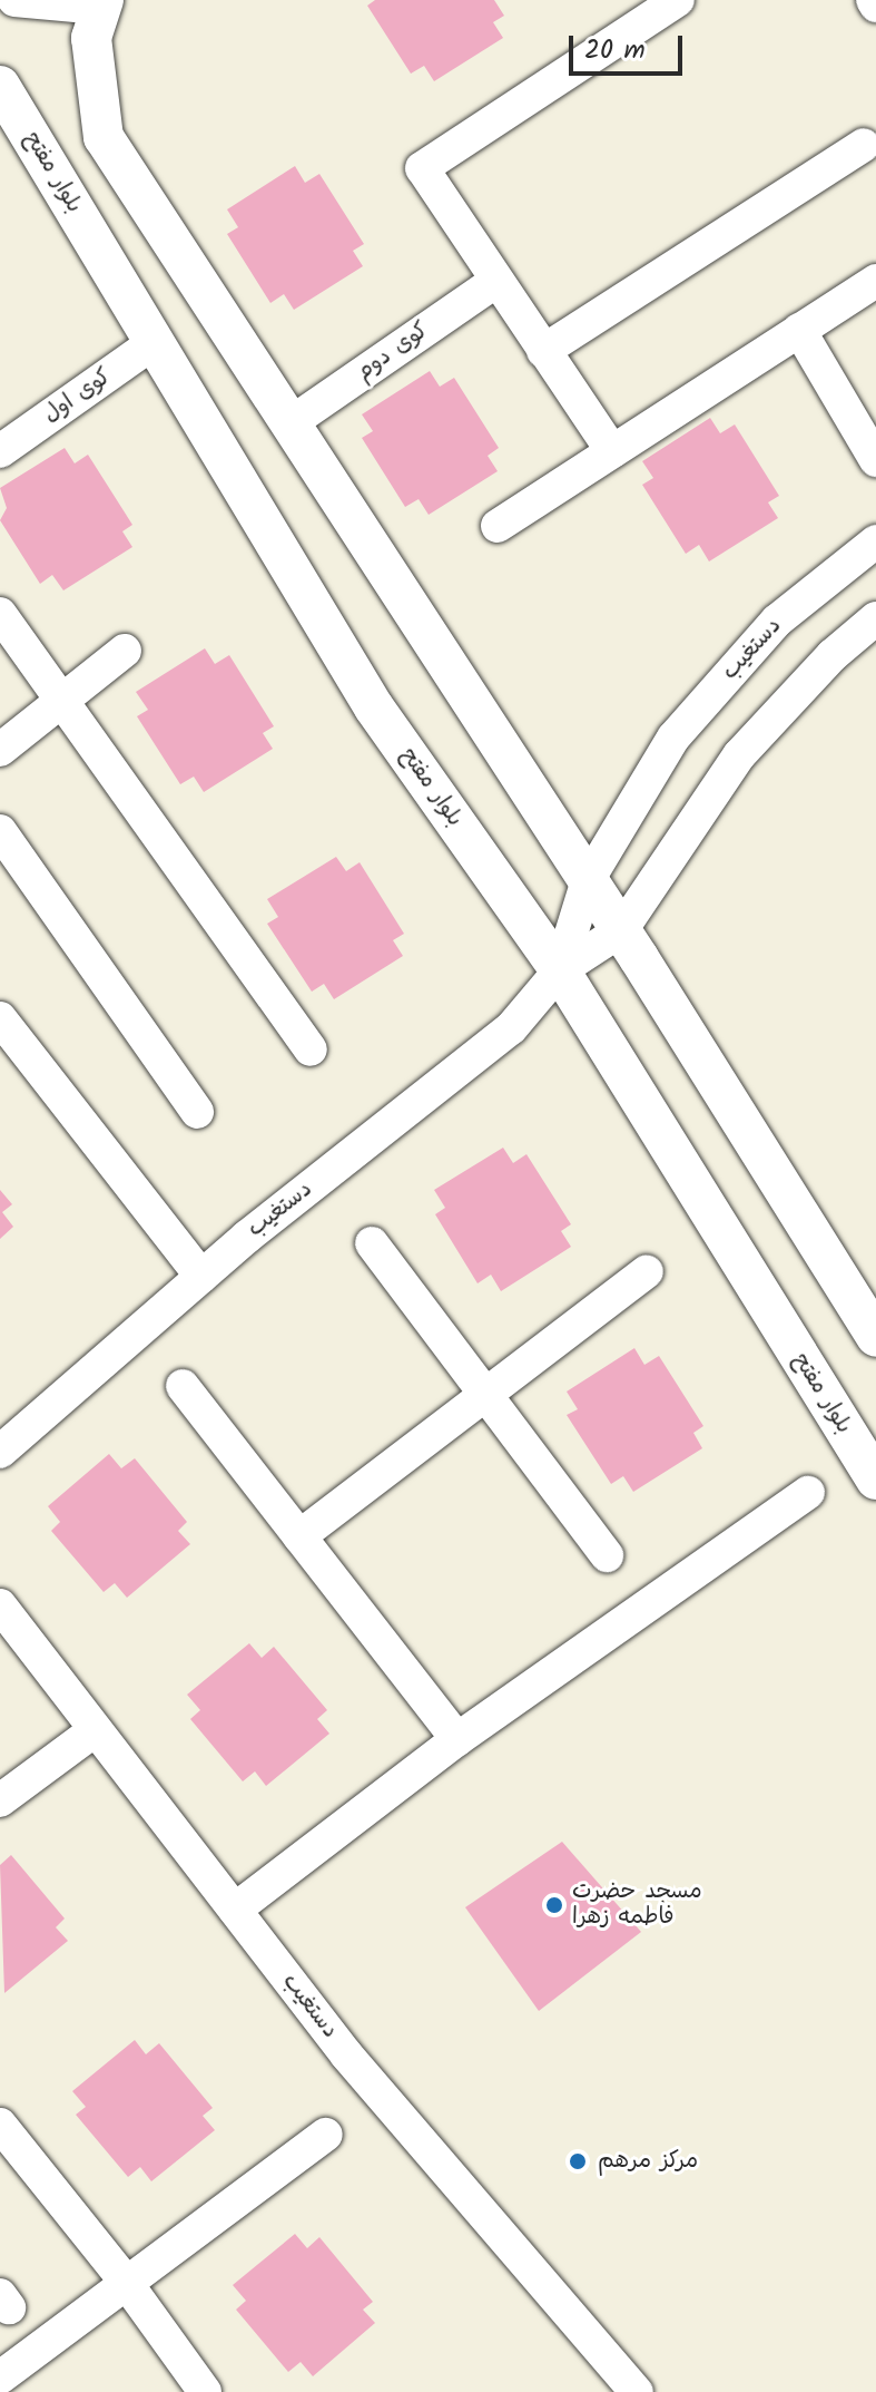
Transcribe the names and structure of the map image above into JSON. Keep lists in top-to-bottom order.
{
  "streets": {
    "street": [
      "بلوار مفتح",
      "کوی دوم",
      "کوی اول",
      "دستغیب"
    ]
  },
  "crossings": [
    ["بلوار مفتح", "کوی اول"],
    ["بلوار مفتح", "دستغیب"]
  ],
  "places": ["مسجد حضرت فاطمه زهرا", "مرکز مرهم"],
  "scale_bar": "20 m"
}
